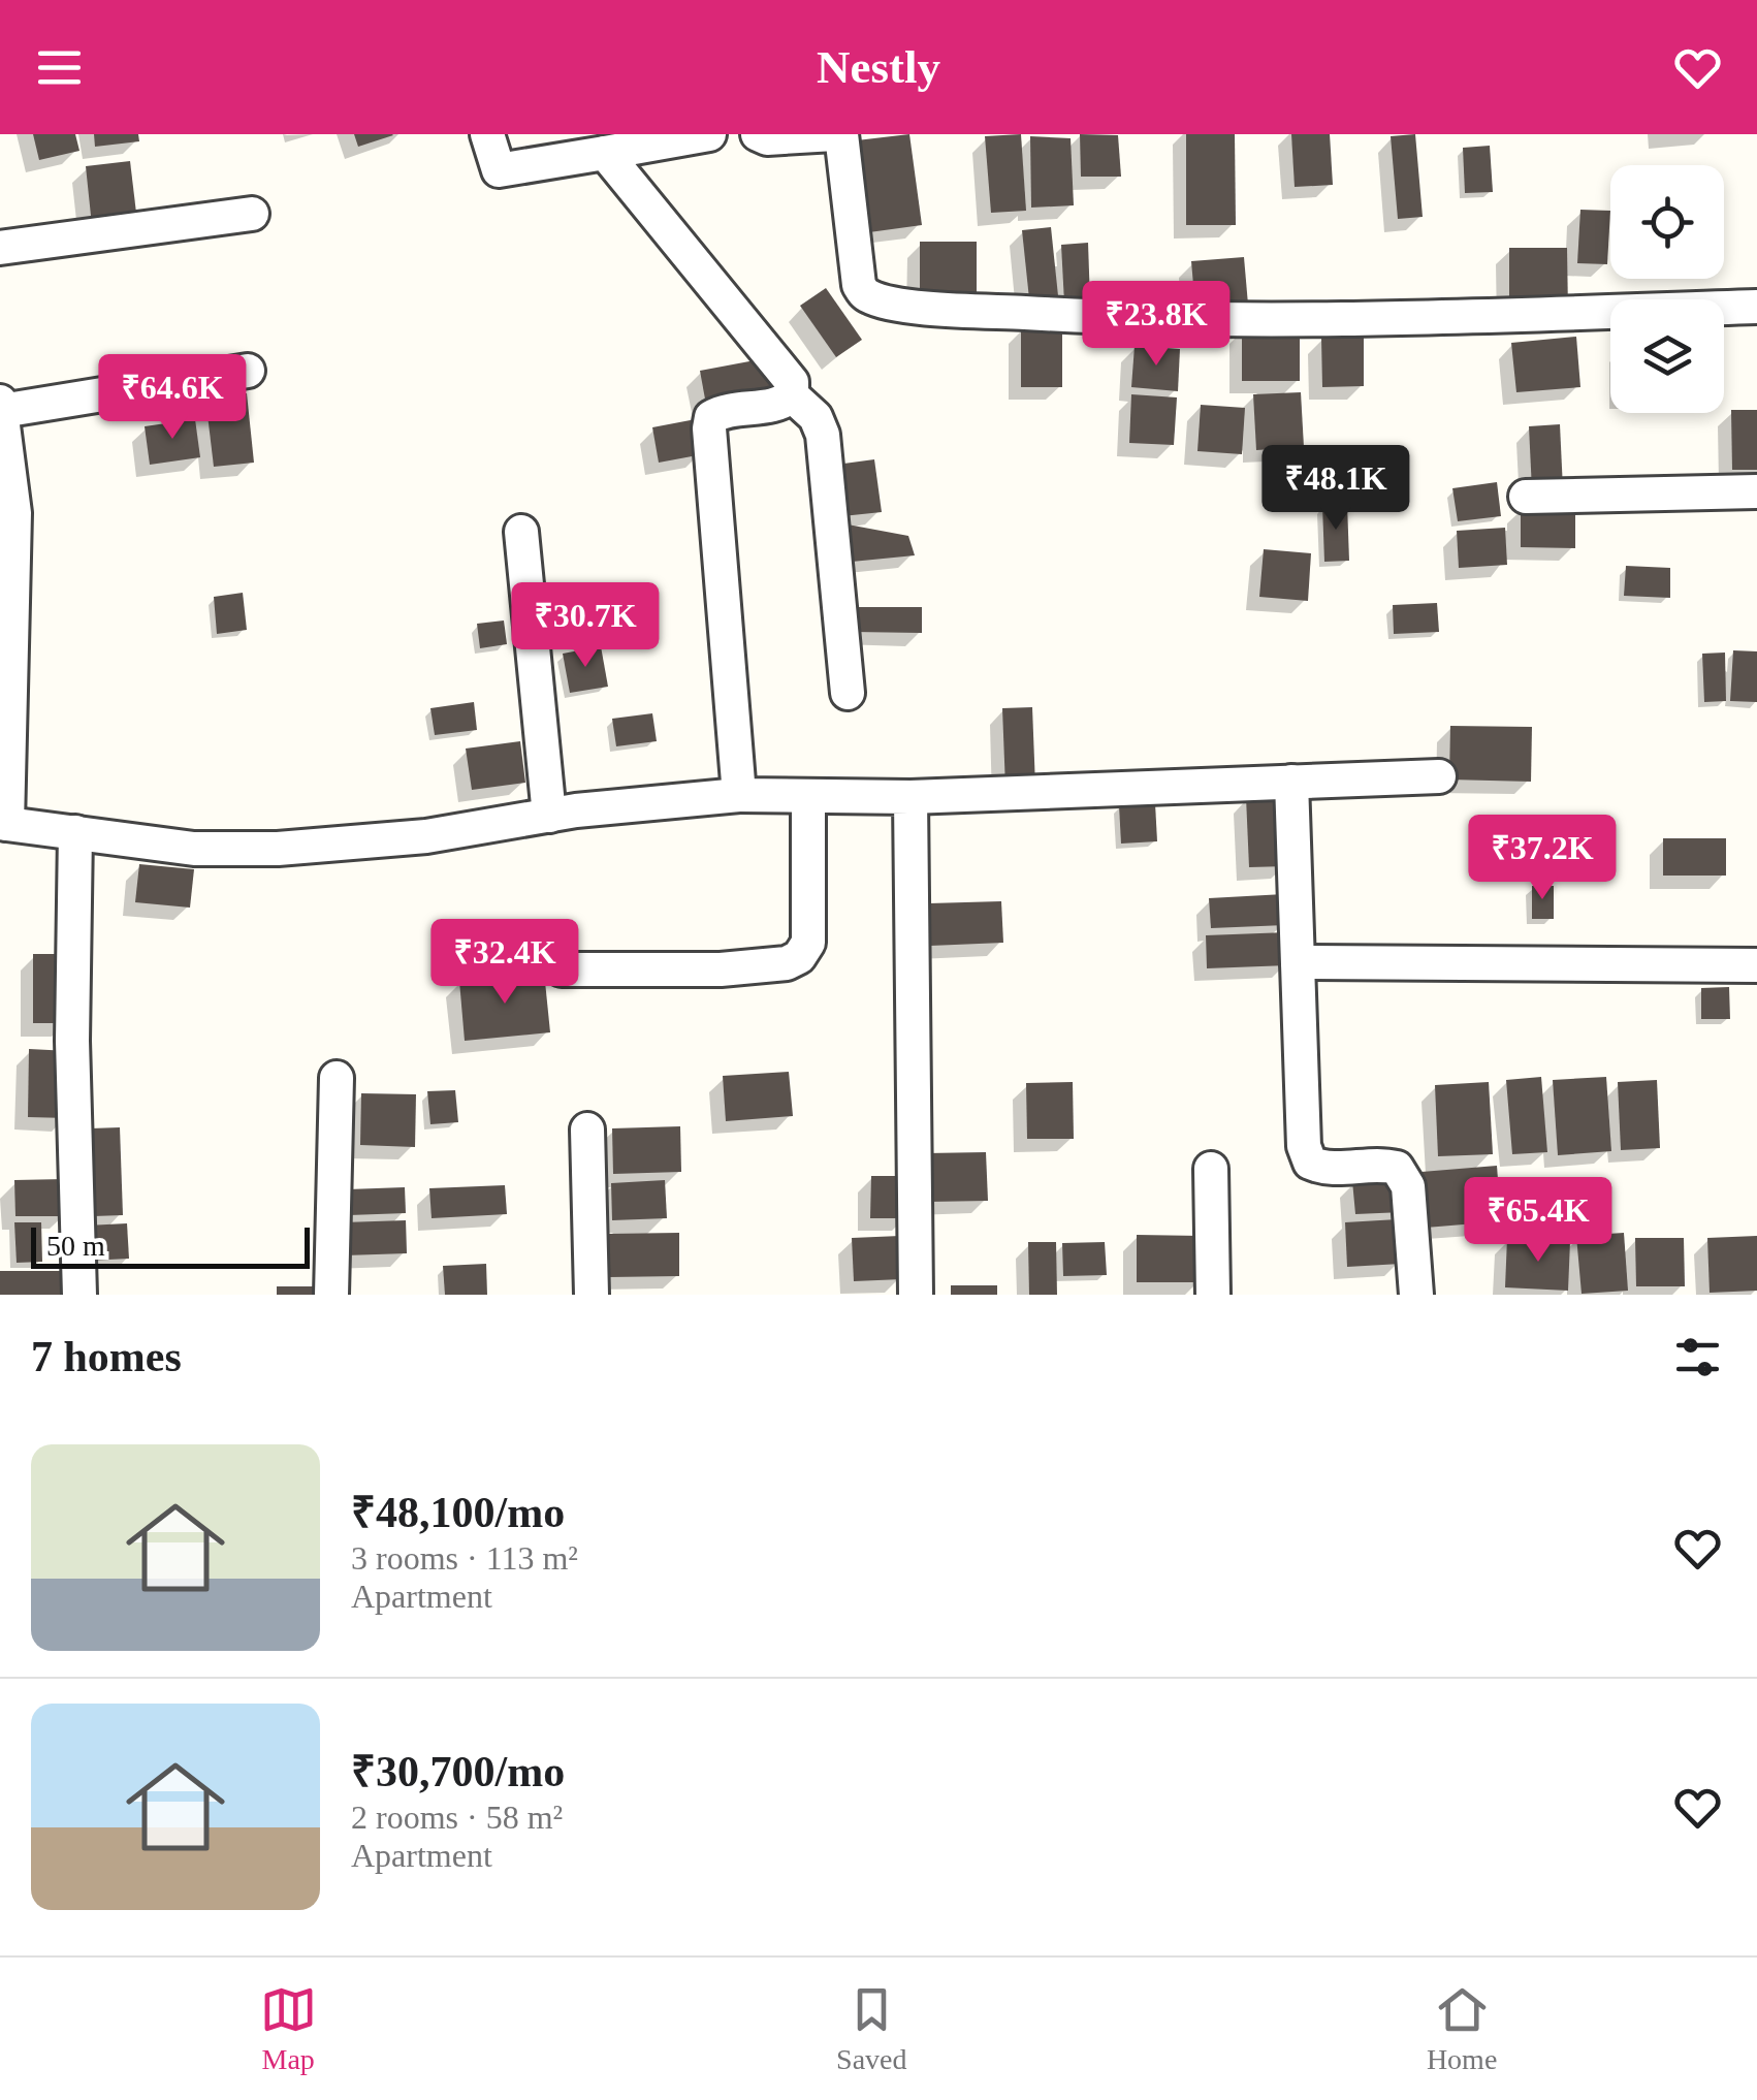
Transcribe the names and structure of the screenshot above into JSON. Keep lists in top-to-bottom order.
{
  "scale_bar": "50 m",
  "page": {
    "header": "Nestly",
    "price": [
      "₹23.8K",
      "₹64.6K",
      "₹48.1K",
      "₹30.7K",
      "₹37.2K",
      "₹32.4K",
      "₹65.4K"
    ],
    "scale": "50 m",
    "heading": "7 homes",
    "list": [
      {
        "name": "₹48,100/mo",
        "note": "3 rooms · 113 m² · Apartment"
      },
      {
        "name": "₹30,700/mo",
        "note": "2 rooms · 58 m² · Apartment"
      }
    ],
    "tabs": ["Map", "Saved", "Home"]
  }
}
